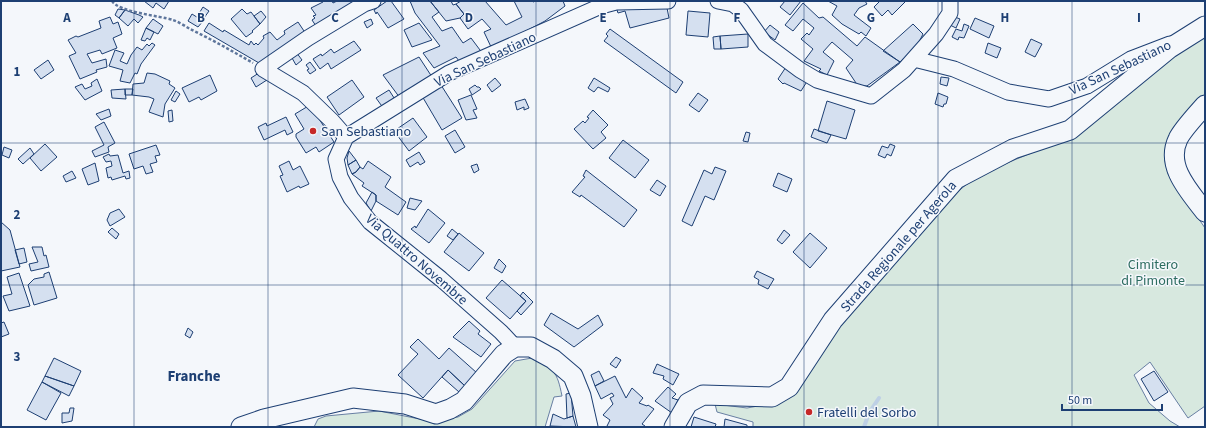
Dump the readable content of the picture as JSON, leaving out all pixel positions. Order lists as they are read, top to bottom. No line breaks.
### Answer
{"streets":{"main road":["Strada Regionale per Agerola"],"street":["Via San Sebastiano","Via Quattro Novembre"]},"crossings":[["Via San Sebastiano","Strada Regionale per Agerola"],["Via San Sebastiano","Via Quattro Novembre"]],"districts":["Franche"],"parks":["Cimitero di Pimonte"],"places":["San Sebastiano","Fratelli del Sorbo"],"scale_bar":"50 m","grid":{"columns":["A","B","C","D","E","F","G","H","I"],"rows":["1","2","3"]}}
